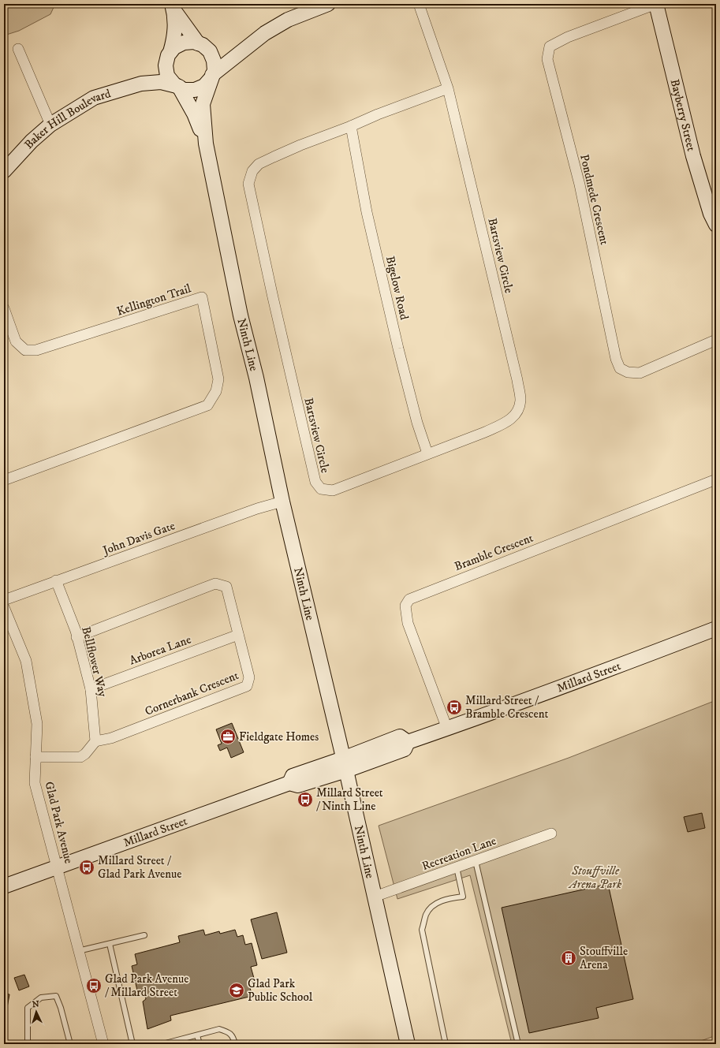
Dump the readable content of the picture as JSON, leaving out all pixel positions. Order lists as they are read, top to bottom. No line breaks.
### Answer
{"streets":{"street":["Bayberry Street","Baker Hill Boulevard","Pondmede Crescent","Bartsview Circle","Bigelow Road","Kellington Trail","Ninth Line","John Davis Gate","Bramble Crescent","Arborea Lane","Bellflower Way","Millard Street","Cornerbank Crescent","Glad Park Avenue","Recreation Lane"]},"crossings":[["Bayberry Street","Pondmede Crescent"],["Baker Hill Boulevard","Ninth Line"],["Bartsview Circle","Bigelow Road"],["Ninth Line","John Davis Gate"],["Ninth Line","Millard Street"],["Ninth Line","Recreation Lane"],["John Davis Gate","Bellflower Way"],["Bramble Crescent","Millard Street"],["Arborea Lane","Bellflower Way"],["Arborea Lane","Cornerbank Crescent"],["Bellflower Way","Cornerbank Crescent"],["Millard Street","Glad Park Avenue"]],"parks":["Stouffville Arena Park"],"places":{"bus stop":["Millard Street / Bramble Crescent","Millard Street / Ninth Line","Millard Street / Glad Park Avenue","Glad Park Avenue / Millard Street"],"office":["Fieldgate Homes"],"building":["Stouffville Arena"],"school or university":["Glad Park Public School"]},"north":"top"}
